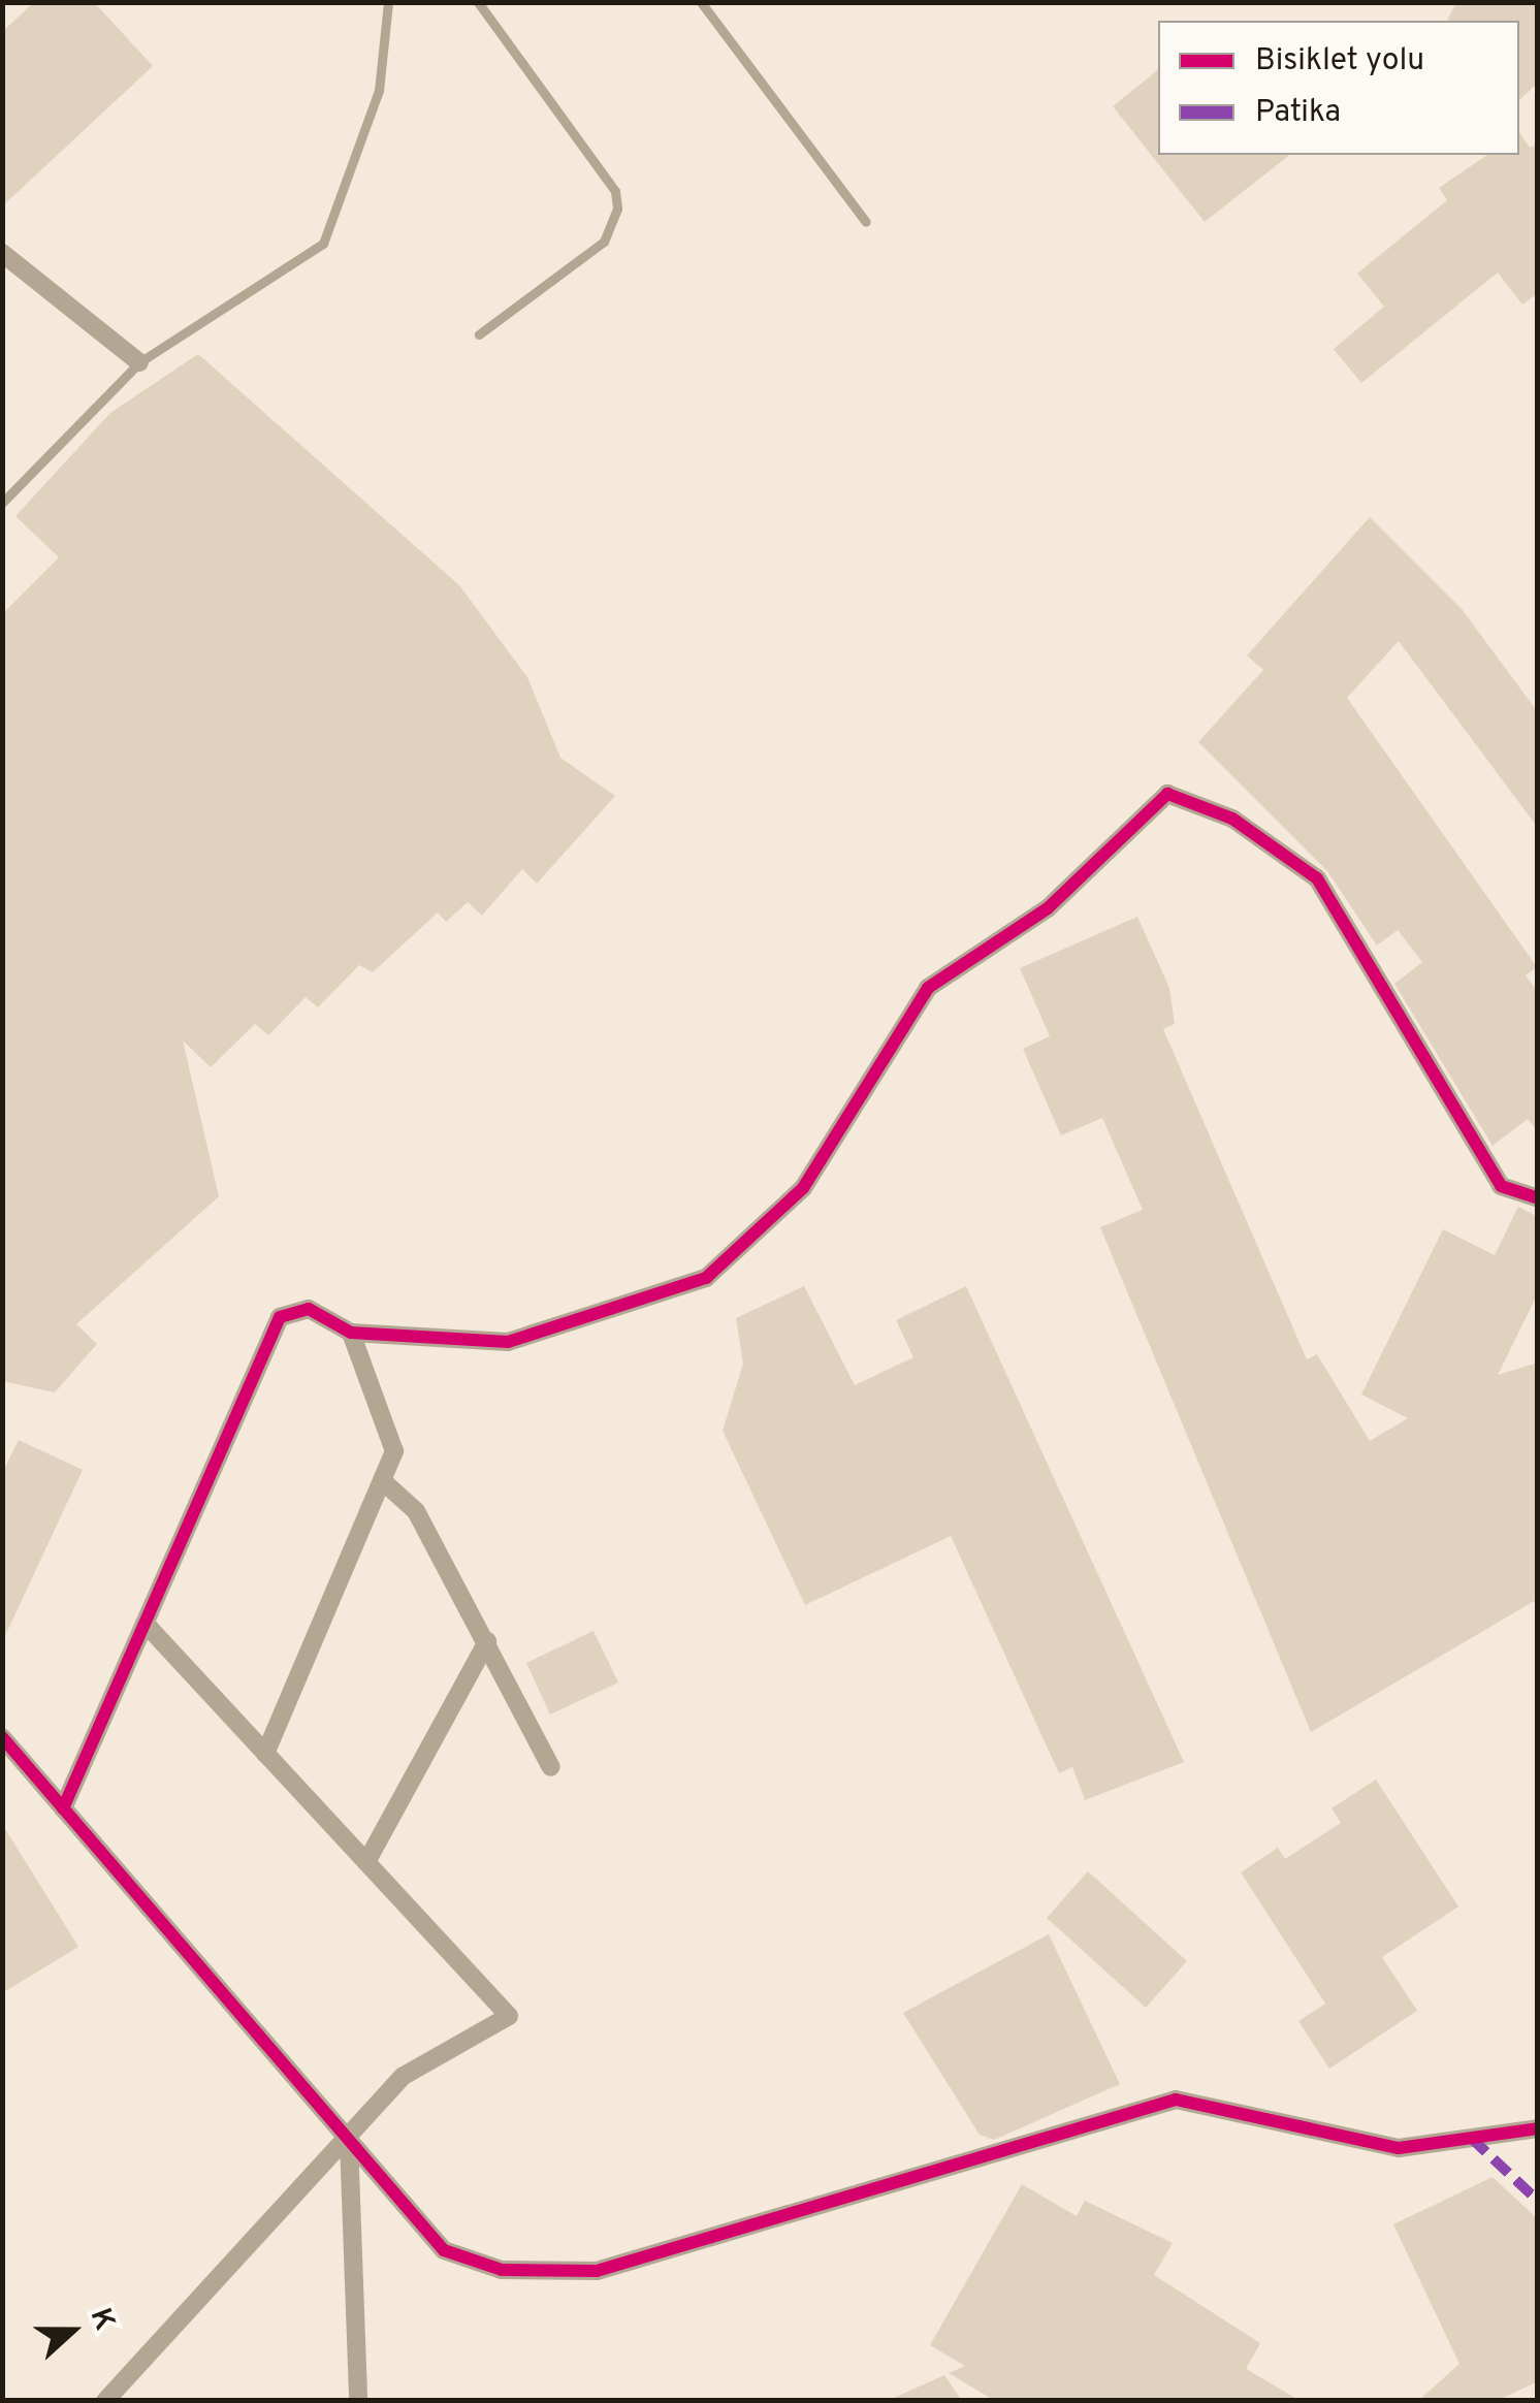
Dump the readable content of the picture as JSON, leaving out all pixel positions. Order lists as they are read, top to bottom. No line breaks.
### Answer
{"legend":["Bisiklet yolu","Patika"],"north":"right"}
